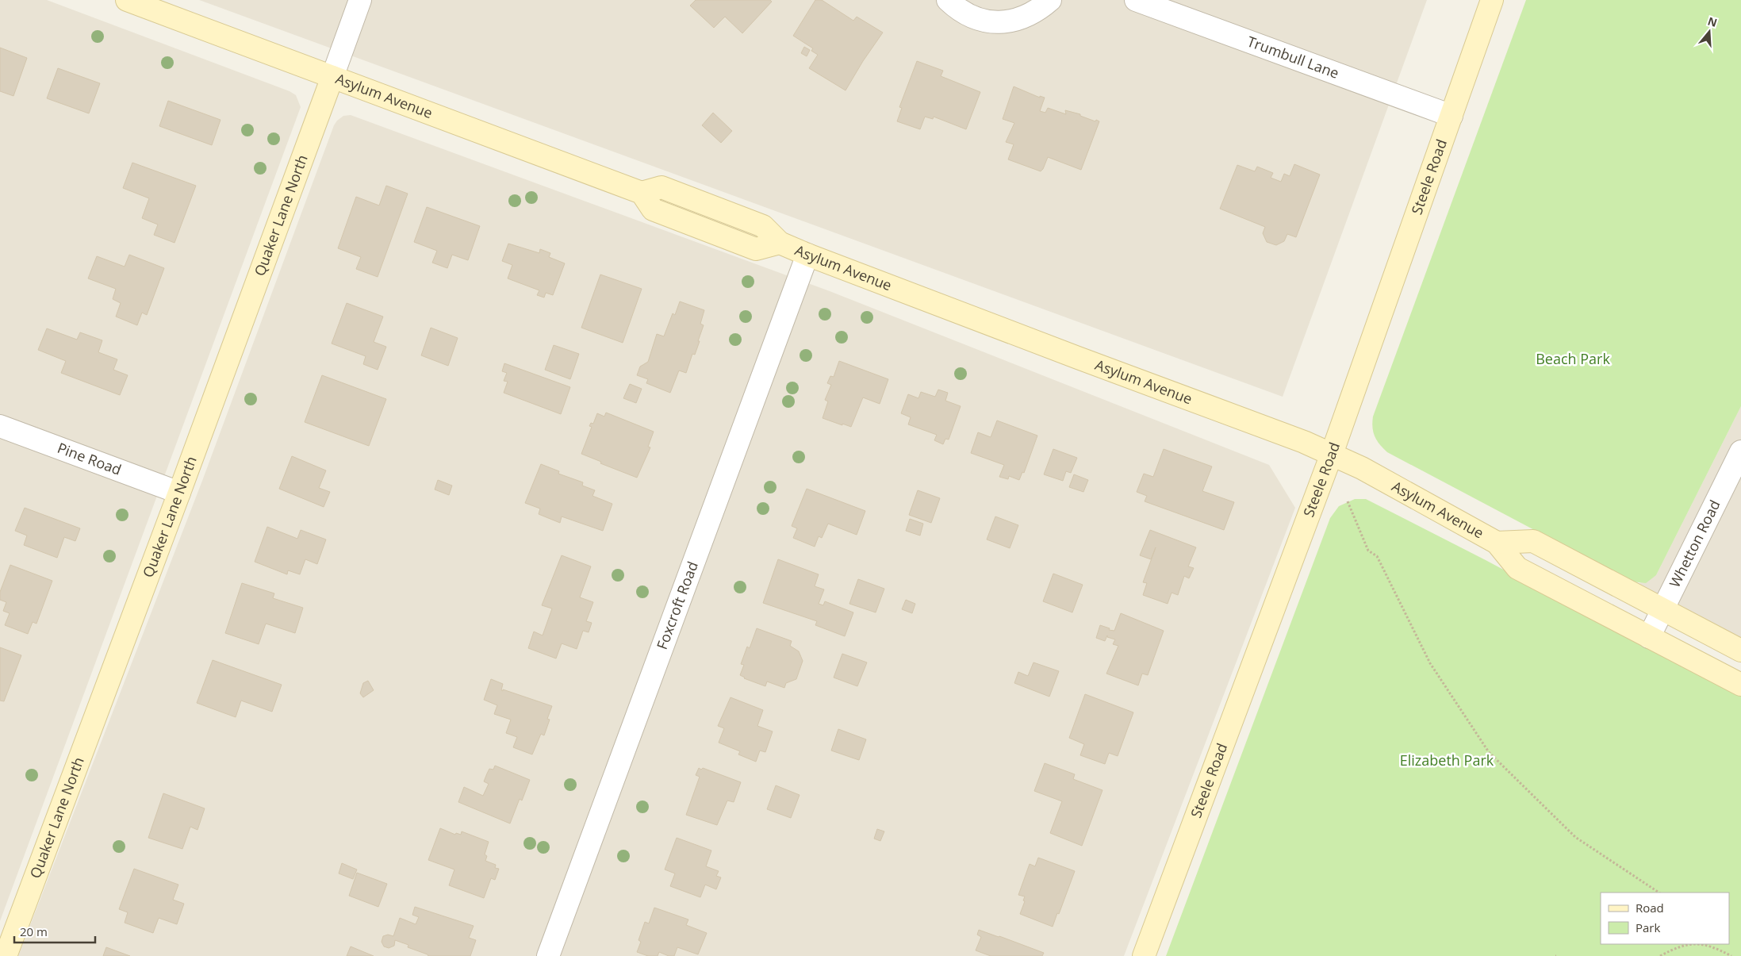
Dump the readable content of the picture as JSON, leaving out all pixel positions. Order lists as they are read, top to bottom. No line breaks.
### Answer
{"streets":{"main road":["Asylum Avenue","Steele Road","Quaker Lane North"],"street":["Trumbull Lane","Pine Road","Whetton Road","Foxcroft Road"]},"crossings":[["Trumbull Lane","Steele Road"],["Asylum Avenue","Steele Road"],["Asylum Avenue","Quaker Lane North"],["Asylum Avenue","Whetton Road"],["Asylum Avenue","Foxcroft Road"],["Quaker Lane North","Pine Road"]],"parks":["Beach Park","Elizabeth Park"],"legend":["Road","Park"],"scale_bar":"20 m","north":"top"}
